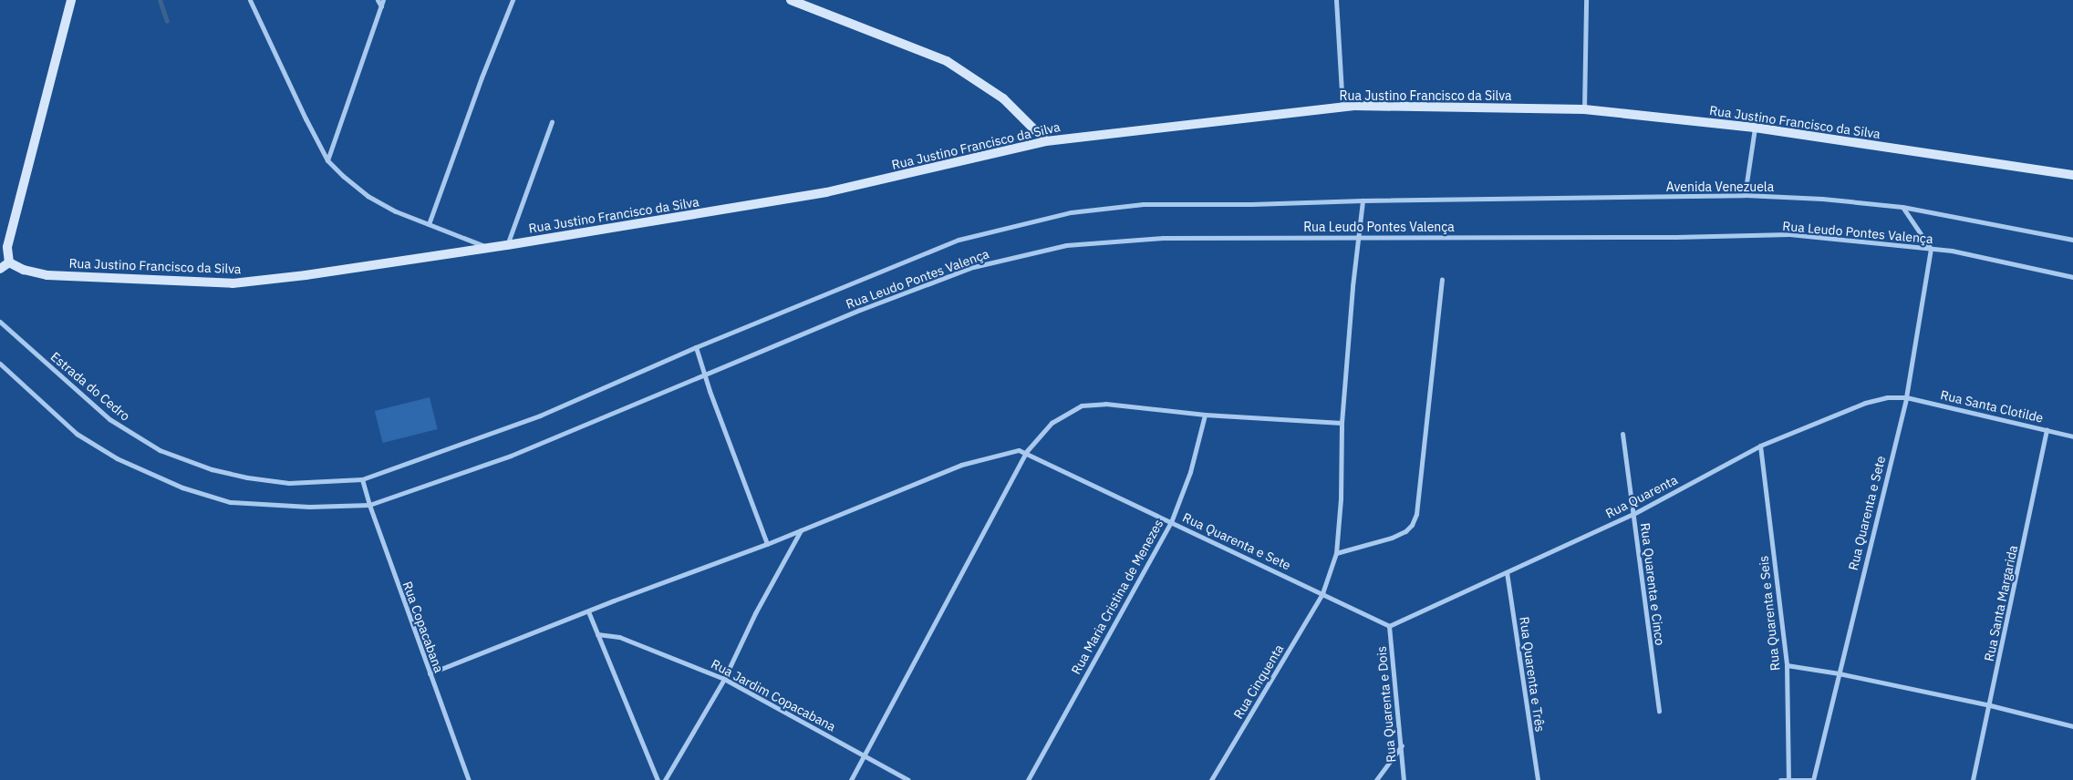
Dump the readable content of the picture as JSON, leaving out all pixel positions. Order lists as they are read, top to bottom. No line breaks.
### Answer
{"streets":{"main road":["Rua Justino Francisco da Silva"],"street":["Avenida Venezuela","Rua Leudo Pontes Valença","Estrada do Cedro","Rua Santa Clotilde","Rua Quarenta","Rua Quarenta e Sete","Rua Quarenta e Cinco","Rua Maria Cristina de Menezes","Rua Santa Margarida","Rua Quarenta e Seis","Rua Copacabana","Rua Quarenta e Três","Rua Cinquenta","Rua Jardim Copacabana","Rua Quarenta e Dois"]},"crossings":[["Avenida Venezuela","Rua Cinquenta"],["Rua Leudo Pontes Valença","Rua Quarenta e Sete"],["Rua Leudo Pontes Valença","Rua Copacabana"],["Rua Leudo Pontes Valença","Rua Cinquenta"],["Estrada do Cedro","Rua Copacabana"],["Rua Santa Clotilde","Rua Quarenta"],["Rua Santa Clotilde","Rua Quarenta e Sete"],["Rua Santa Clotilde","Rua Santa Margarida"],["Rua Quarenta","Rua Quarenta e Sete"],["Rua Quarenta","Rua Quarenta e Cinco"],["Rua Quarenta","Rua Quarenta e Seis"],["Rua Quarenta","Rua Quarenta e Três"],["Rua Quarenta","Rua Quarenta e Dois"],["Rua Quarenta e Sete","Rua Maria Cristina de Menezes"],["Rua Quarenta e Sete","Rua Cinquenta"],["Rua Quarenta e Sete","Rua Quarenta e Dois"]]}
